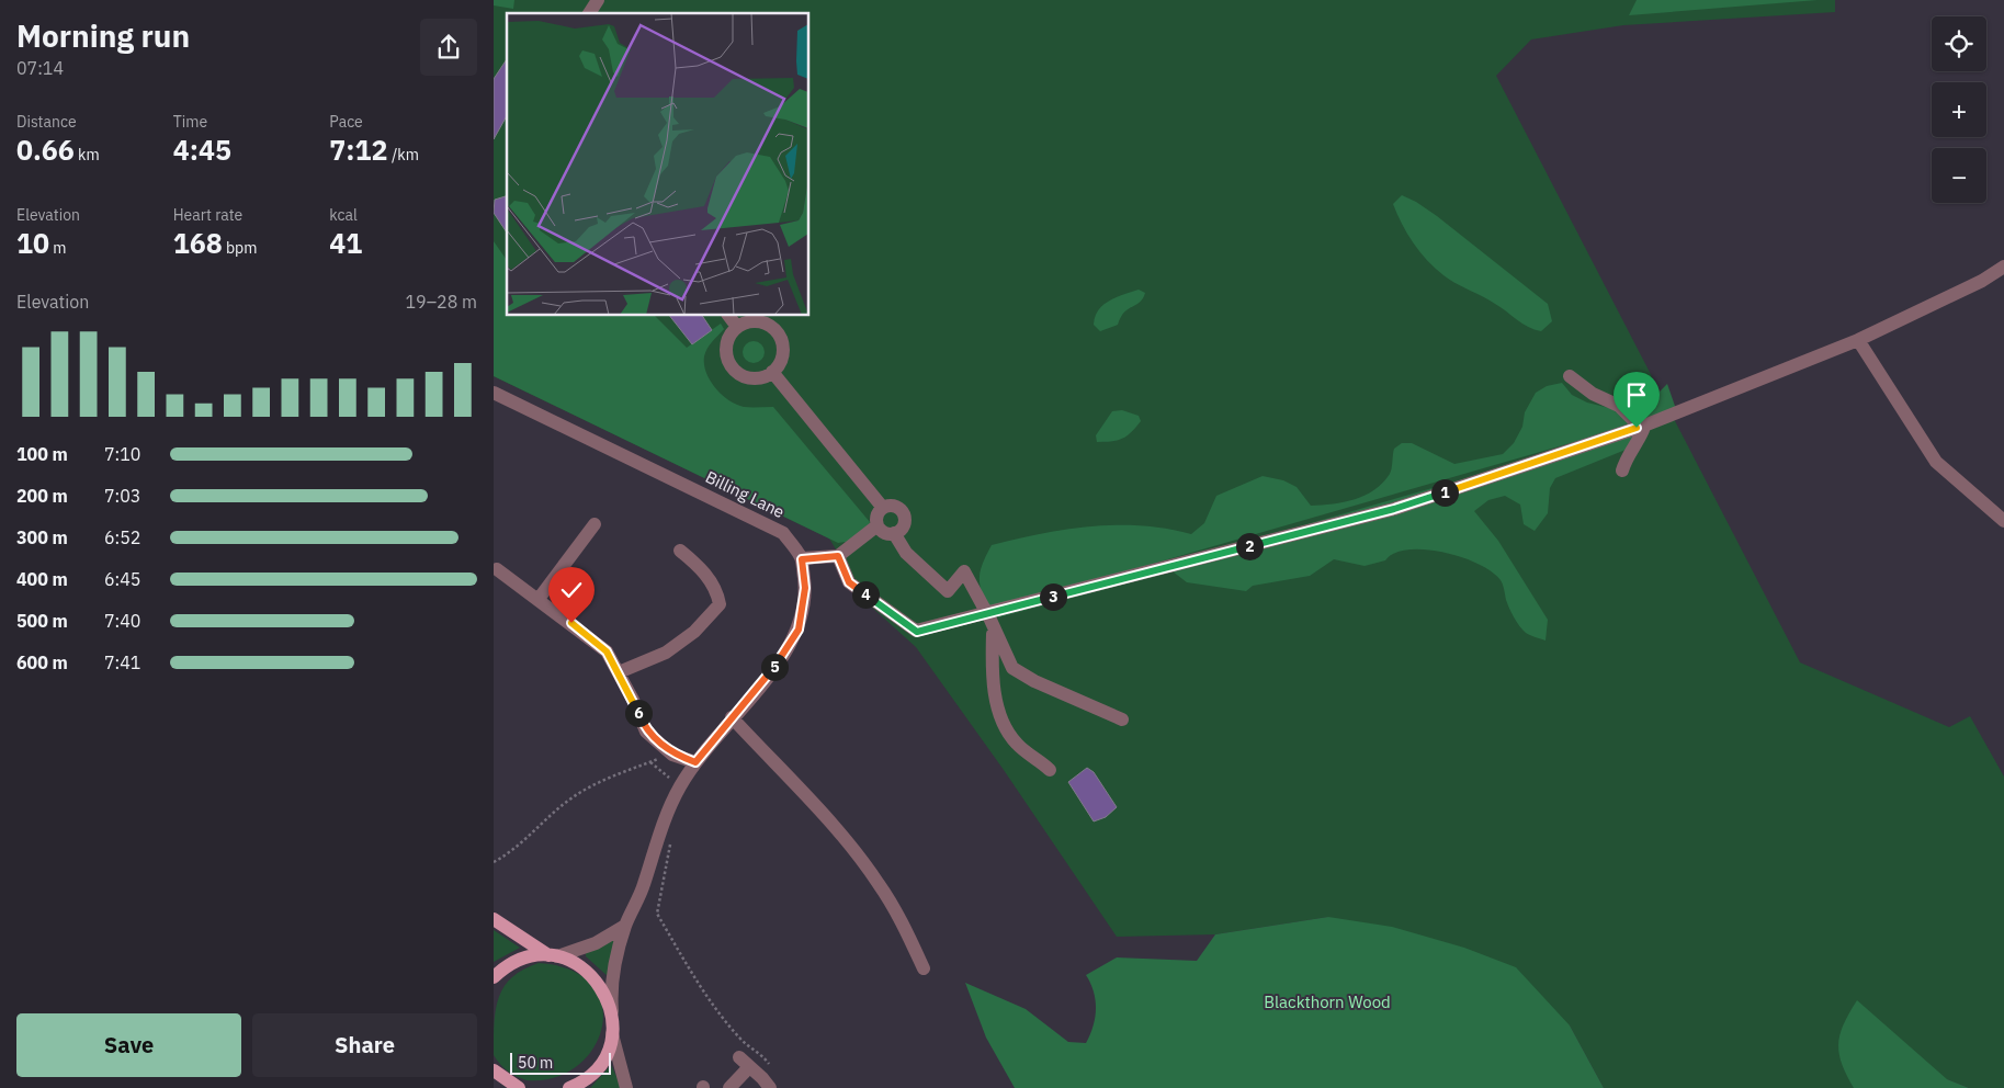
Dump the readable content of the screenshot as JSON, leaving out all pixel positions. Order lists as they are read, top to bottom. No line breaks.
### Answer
{"streets":{"street":["Billing Lane"]},"parks":["Blackthorn Wood"],"scale_bar":"50 m","page":{"heading":["Morning run","07:14"],"map_buttons":["+","−"],"stats":[["Distance","0.66 km"],["Time","4:45"],["Pace","7:12 /km"],["Elevation","10 m"],["Heart rate","168 bpm"],["kcal","41"]],"chart":["Elevation","19–28 m"],"list":[{"name":"100 m","note":"7:10"},{"name":"200 m","note":"7:03"},{"name":"300 m","note":"6:52"},{"name":"400 m","note":"6:45"},{"name":"500 m","note":"7:40"},{"name":"600 m","note":"7:41"}],"pins":["1","2","4","3","5","6"],"buttons":["Save","Share"],"scale":"50 m"}}
